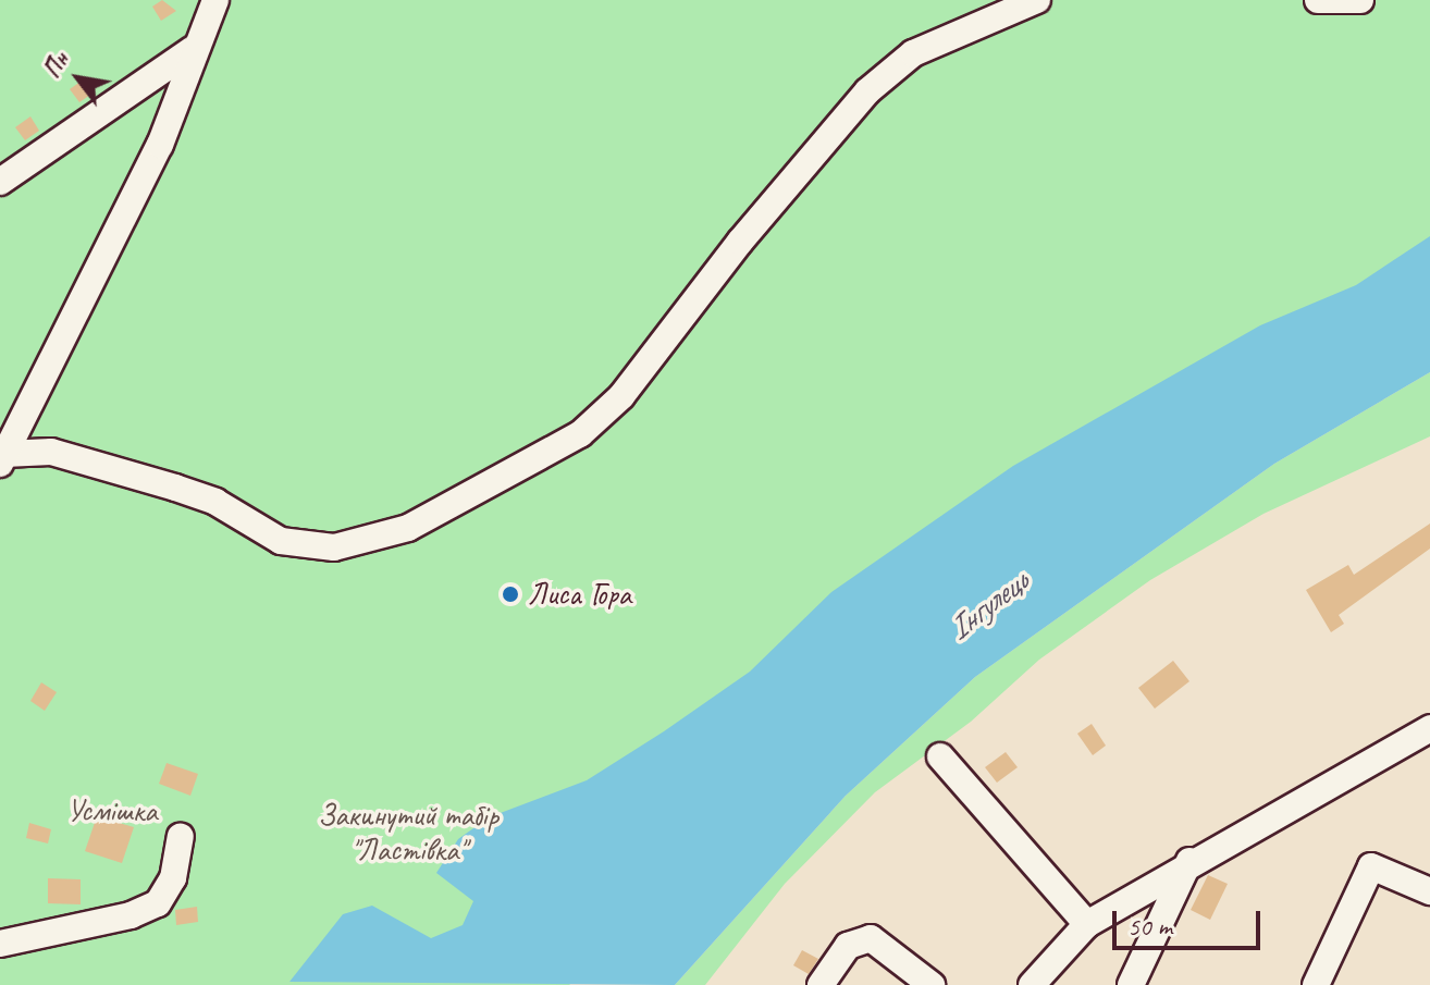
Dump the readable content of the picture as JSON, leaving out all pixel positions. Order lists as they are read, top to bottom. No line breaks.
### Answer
{"water":["Інгулець"],"parks":["Усмішка","Закинутий табір \"Ластівка\""],"places":["Лиса Гора"],"scale_bar":"50 m","north":"top left"}
